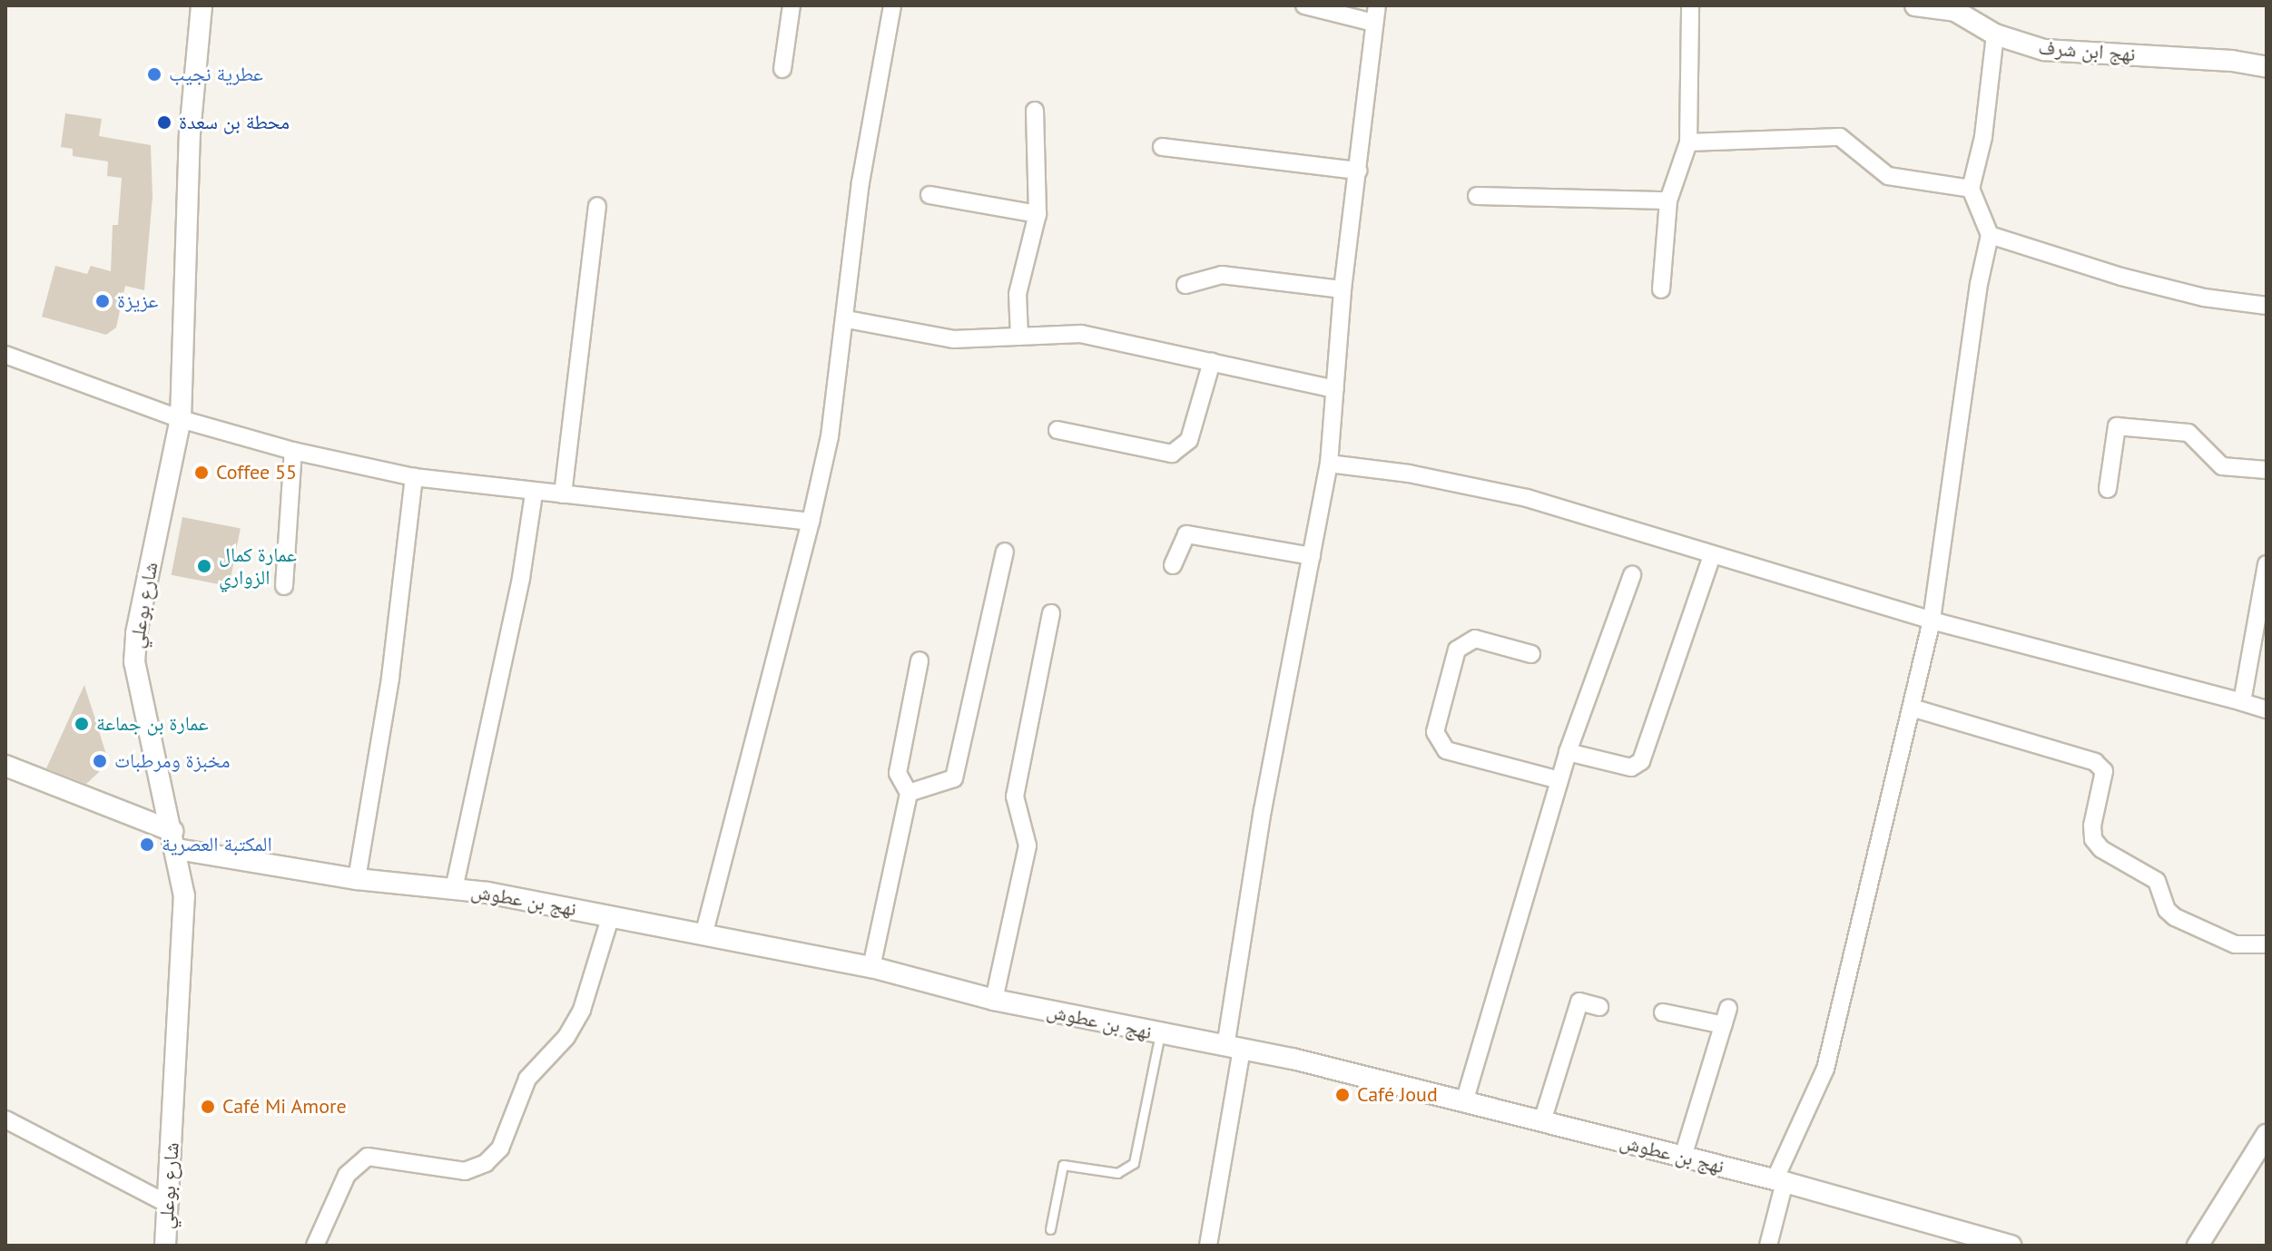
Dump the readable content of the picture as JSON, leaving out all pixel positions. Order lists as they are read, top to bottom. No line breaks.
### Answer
{"streets":{"street":["نهج ابن شرف","شارع بوعلي","نهج بن عطوش"]},"crossings":[["شارع بوعلي","نهج بن عطوش"]],"places":["عطرية نجيب","محطة بن سعدة","عزيزة","Coffee 55","عمارة كمال الزواري","عمارة بن جماعة","مخبزة ومرطبات","المكتبة العصرية","Café Joud","Café Mi Amore"]}
